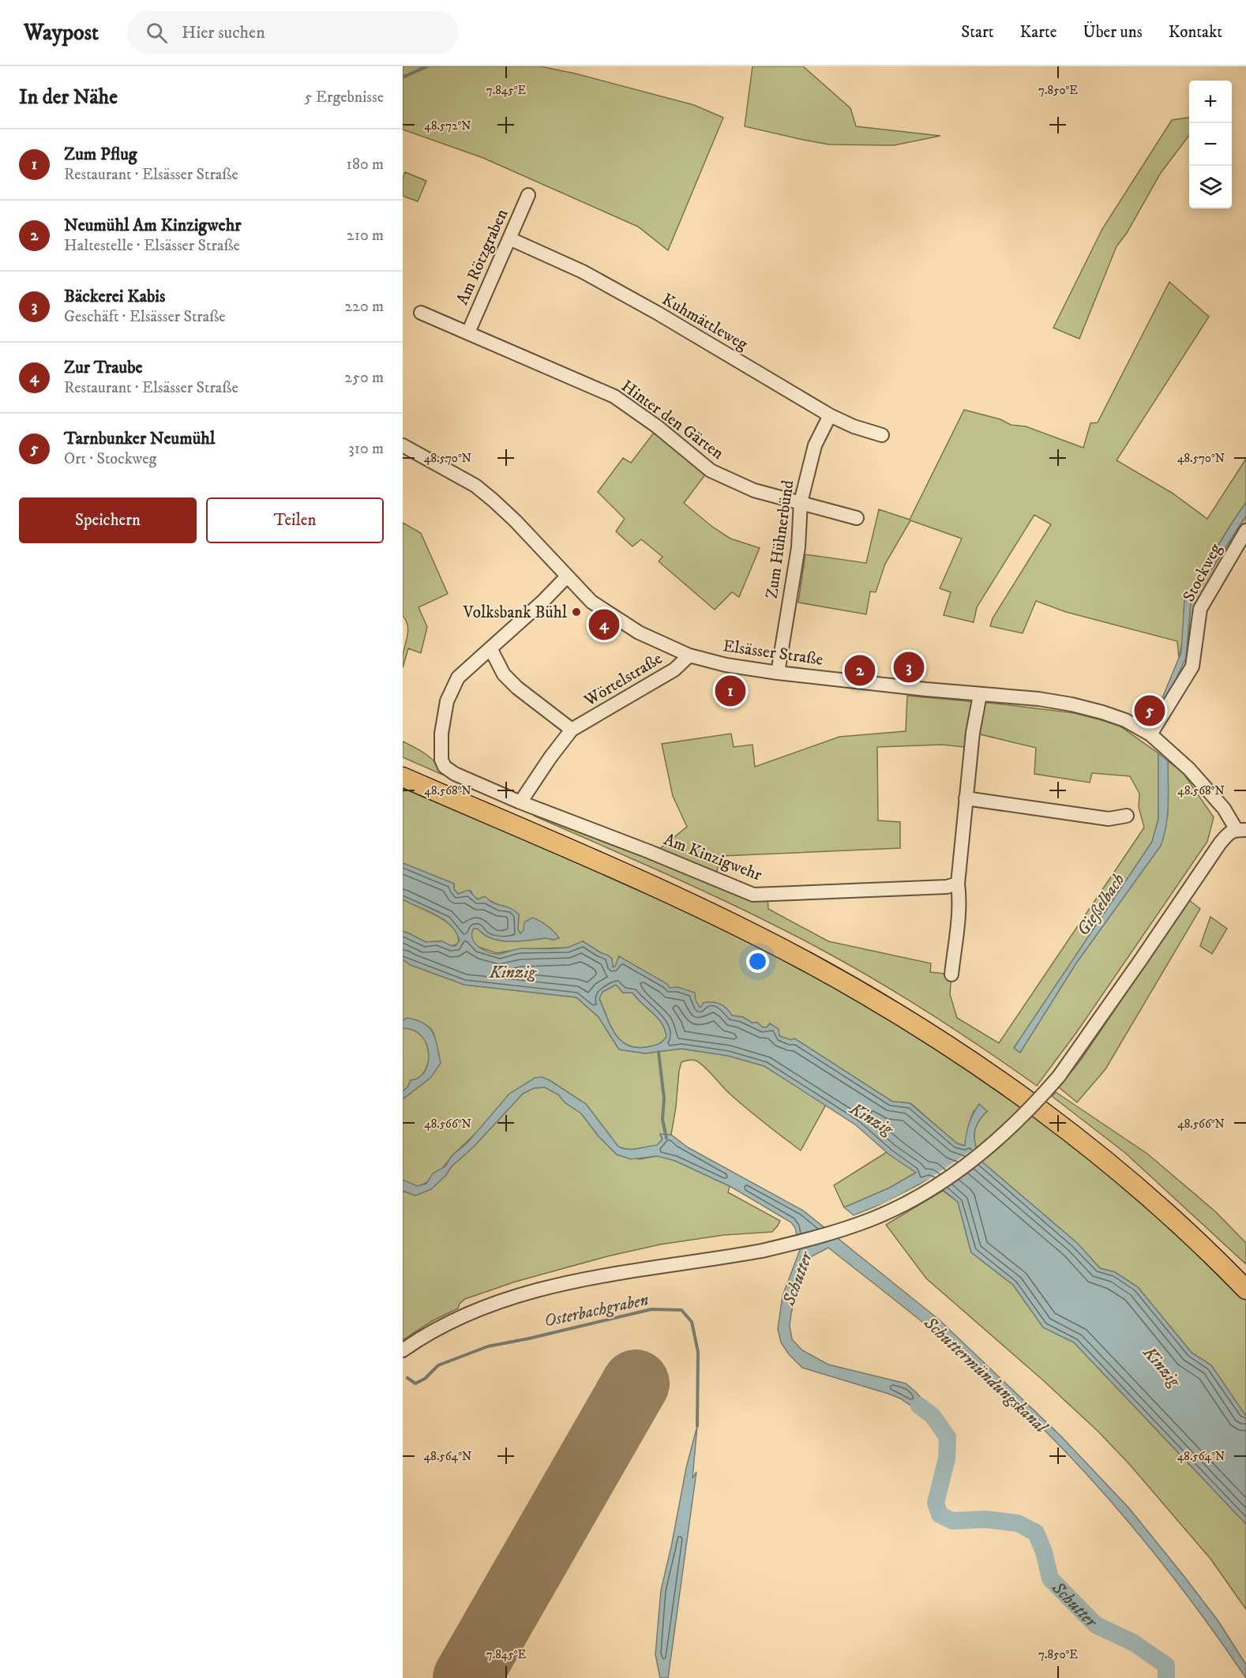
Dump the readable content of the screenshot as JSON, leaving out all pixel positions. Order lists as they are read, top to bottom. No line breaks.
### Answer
{"streets":{"street":["Am Rötzgraben","Kuhmättleweg","Hinter den Gärten","Zum Hühnerbünd","Stockweg","Elsässer Straße","Wörtelstraße","Am Kinzigwehr"]},"crossings":[["Am Rötzgraben","Kuhmättleweg"],["Am Rötzgraben","Hinter den Gärten"],["Kuhmättleweg","Zum Hühnerbünd"],["Hinter den Gärten","Zum Hühnerbünd"],["Zum Hühnerbünd","Elsässer Straße"],["Stockweg","Elsässer Straße"],["Elsässer Straße","Wörtelstraße"],["Wörtelstraße","Am Kinzigwehr"]],"water":["Gießelbach","Kinzig","Schutter","Osterbachgraben","Schuttermündungskanal"],"places":["Volksbank Bühl"],"page":{"header":"Waypost","search":"Hier suchen","nav":["Start","Karte","Über uns","Kontakt"],"heading":["In der Nähe","5 Ergebnisse"],"map_buttons":["+","−"],"list":[{"mark":"1","name":"Zum Pflug","note":"Restaurant · Elsässer Straße","value":"180 m"},{"mark":"2","name":"Neumühl Am Kinzigwehr","note":"Haltestelle · Elsässer Straße","value":"210 m"},{"mark":"3","name":"Bäckerei Kabis","note":"Geschäft · Elsässer Straße","value":"220 m"},{"mark":"4","name":"Zur Traube","note":"Restaurant · Elsässer Straße","value":"250 m"},{"mark":"5","name":"Tarnbunker Neumühl","note":"Ort · Stockweg","value":"310 m"}],"buttons":["Speichern","Teilen"],"pins":["4","3","2","1","5"]},"coordinates":["7.845°E","7.850°E","48.572°N","48.570°N","48.568°N","48.566°N","48.564°N"]}
